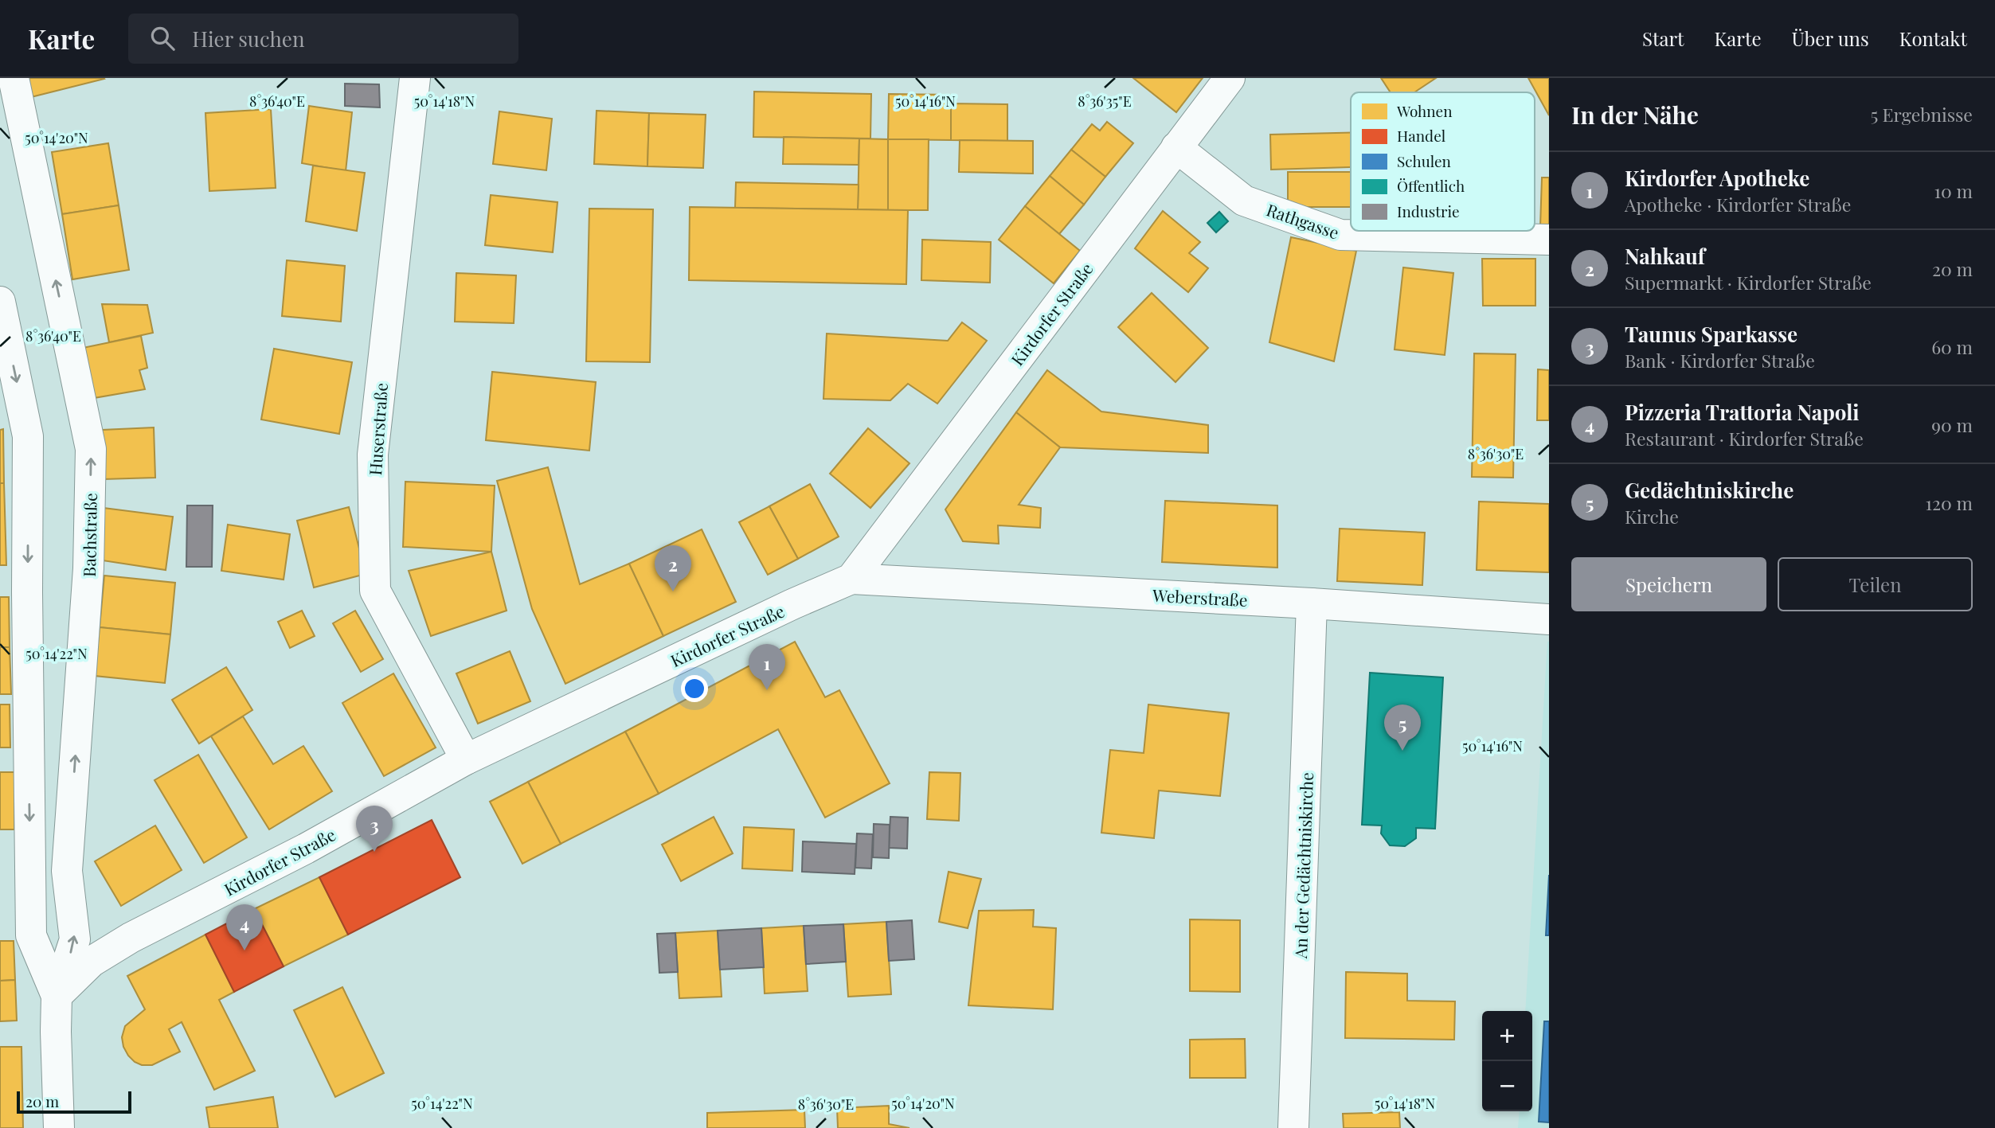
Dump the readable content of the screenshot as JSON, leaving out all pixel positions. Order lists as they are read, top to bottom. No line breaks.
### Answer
{"streets":{"street":["Rathgasse","Kirdorfer Straße","Huserstraße","Bachstraße","Weberstraße","An der Gedächtniskirche"]},"crossings":[["Rathgasse","Kirdorfer Straße"],["Kirdorfer Straße","Huserstraße"],["Kirdorfer Straße","Bachstraße"],["Kirdorfer Straße","Weberstraße"],["Weberstraße","An der Gedächtniskirche"]],"legend":["Wohnen","Handel","Schulen","Öffentlich","Industrie"],"scale_bar":"20 m","page":{"header":"Karte","search":"Hier suchen","nav":["Start","Karte","Über uns","Kontakt"],"heading":["In der Nähe","5 Ergebnisse"],"list":[{"mark":"1","name":"Kirdorfer Apotheke","note":"Apotheke · Kirdorfer Straße","value":"10 m"},{"mark":"2","name":"Nahkauf","note":"Supermarkt · Kirdorfer Straße","value":"20 m"},{"mark":"3","name":"Taunus Sparkasse","note":"Bank · Kirdorfer Straße","value":"60 m"},{"mark":"4","name":"Pizzeria Trattoria Napoli","note":"Restaurant · Kirdorfer Straße","value":"90 m"},{"mark":"5","name":"Gedächtniskirche","note":"Kirche","value":"120 m"}],"buttons":["Speichern","Teilen"],"pins":["2","1","5","3","4"],"map_buttons":["+","−"],"scale":"20 m"},"coordinates":["8°36'40\"E","8°36'35\"E","50°14'18\"N","50°14'16\"N","50°14'20\"N","8°36'30\"E","50°14'22\"N"]}
